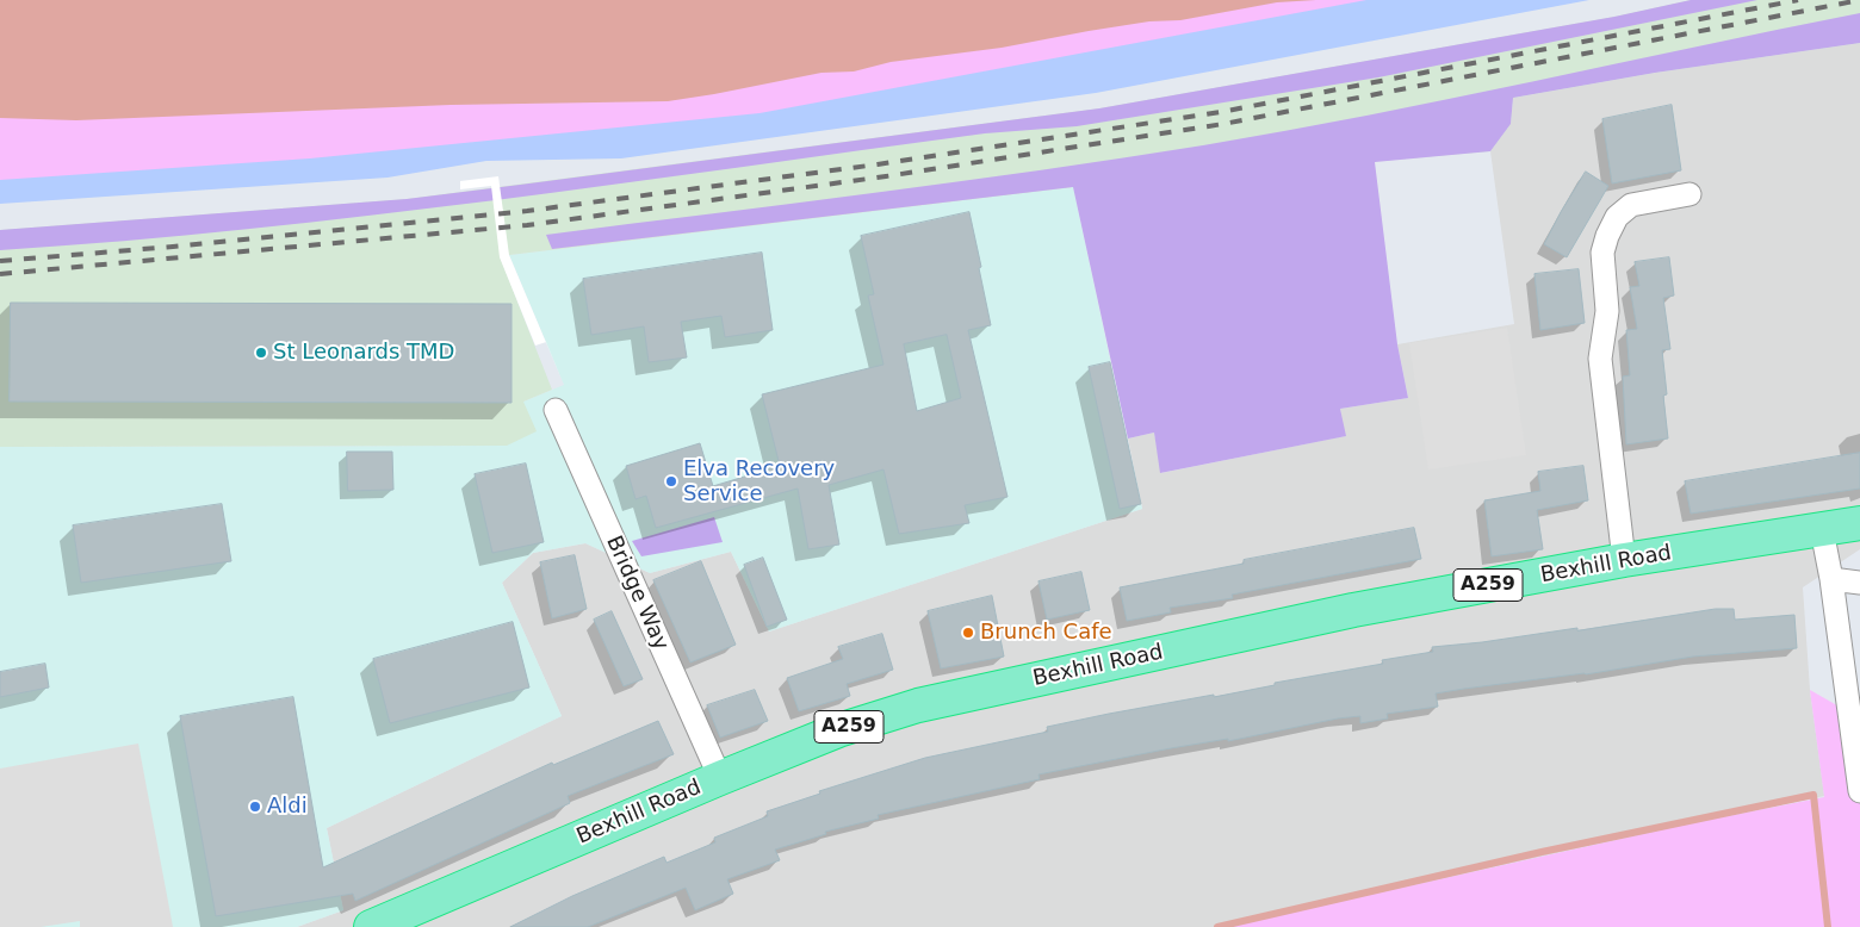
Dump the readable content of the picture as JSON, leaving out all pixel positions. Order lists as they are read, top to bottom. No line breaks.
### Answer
{"streets":{"highway":["Bexhill Road","A259"],"street":["Bridge Way"]},"crossings":[["Bexhill Road","Bridge Way"]],"places":["St Leonards TMD","Elva Recovery Service","Brunch Cafe","Aldi"]}
